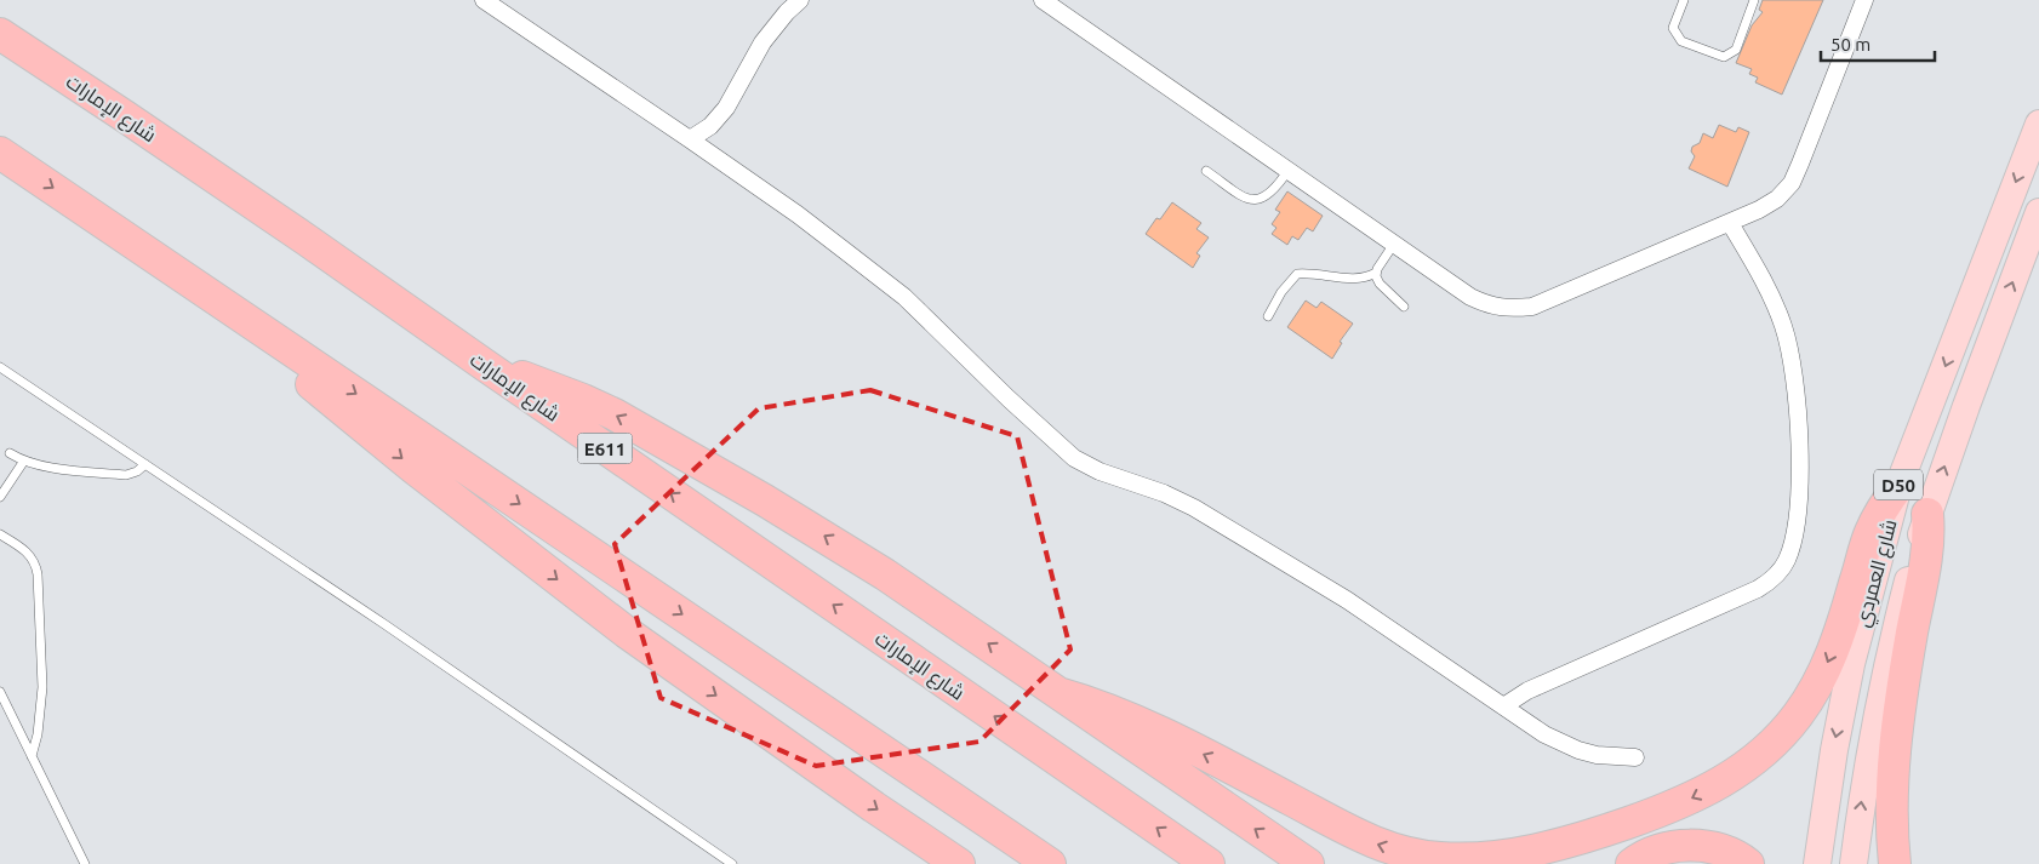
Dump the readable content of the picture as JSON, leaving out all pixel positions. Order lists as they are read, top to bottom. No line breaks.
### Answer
{"streets":{"highway":["شارع الإمارات","E611"],"main road":["D50","شارع العمردي"]},"scale_bar":"50 m"}
